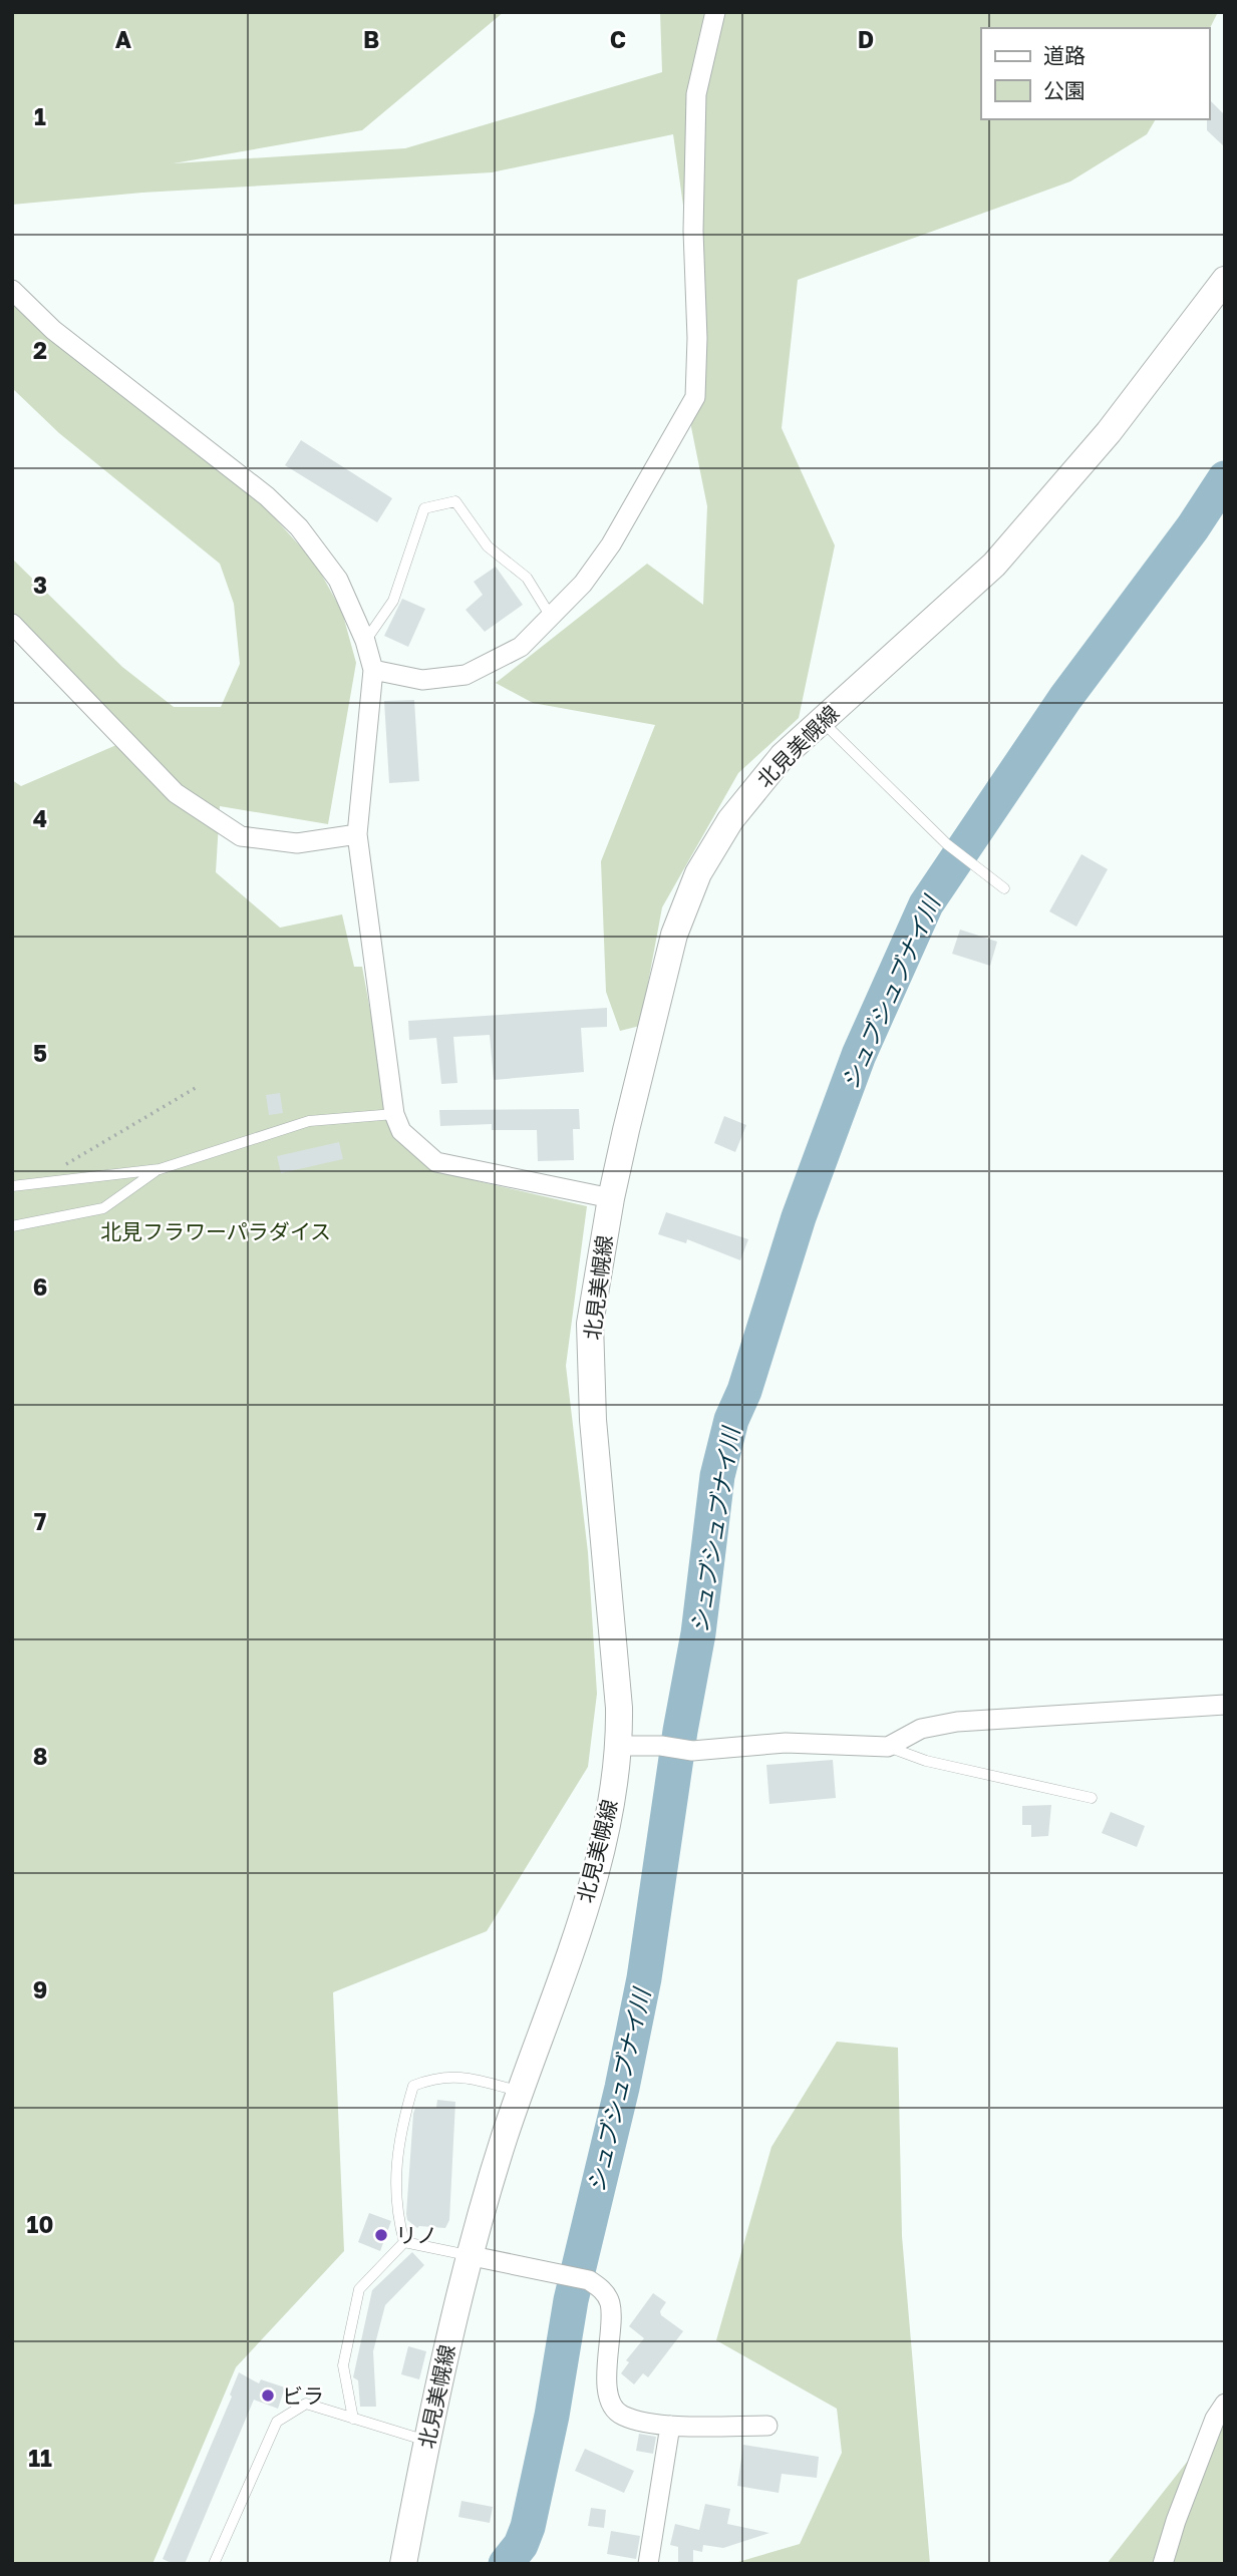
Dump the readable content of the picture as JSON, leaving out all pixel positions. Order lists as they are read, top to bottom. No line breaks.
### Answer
{"streets":{"main road":["北見美幌線"]},"water":["シュブシュブナイ川"],"parks":["北見フラワーパラダイス"],"places":["リノ","ビラ"],"legend":["道路","公園"],"grid":{"columns":["A","B","C","D"],"rows":["1","2","3","4","5","6","7","8","9","10","11"]}}
